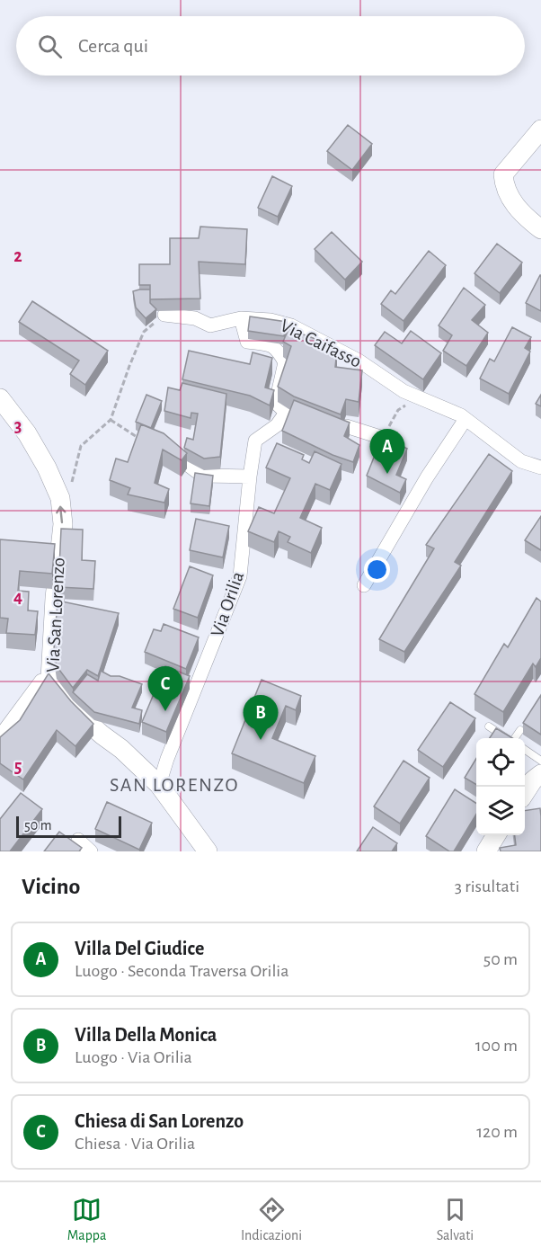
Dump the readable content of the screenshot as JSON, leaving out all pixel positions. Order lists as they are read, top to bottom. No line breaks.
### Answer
{"streets":{"street":["Via Caifasso","Via Orilia","Via San Lorenzo"]},"crossings":[["Via Caifasso","Via Orilia"],["Via Orilia","Via San Lorenzo"]],"districts":["SAN LORENZO"],"scale_bar":"50 m","page":{"search":"Cerca qui","pins":["A","C","B"],"scale":"50 m","heading":["Vicino","3 risultati"],"list":[{"mark":"A","name":"Villa Del Giudice","note":"Luogo · Seconda Traversa Orilia","value":"50 m"},{"mark":"B","name":"Villa Della Monica","note":"Luogo · Via Orilia","value":"100 m"},{"mark":"C","name":"Chiesa di San Lorenzo","note":"Chiesa · Via Orilia","value":"120 m"}],"nav":["Mappa","Indicazioni","Salvati"]},"grid":{"rows":["2","3","4","5"]}}
